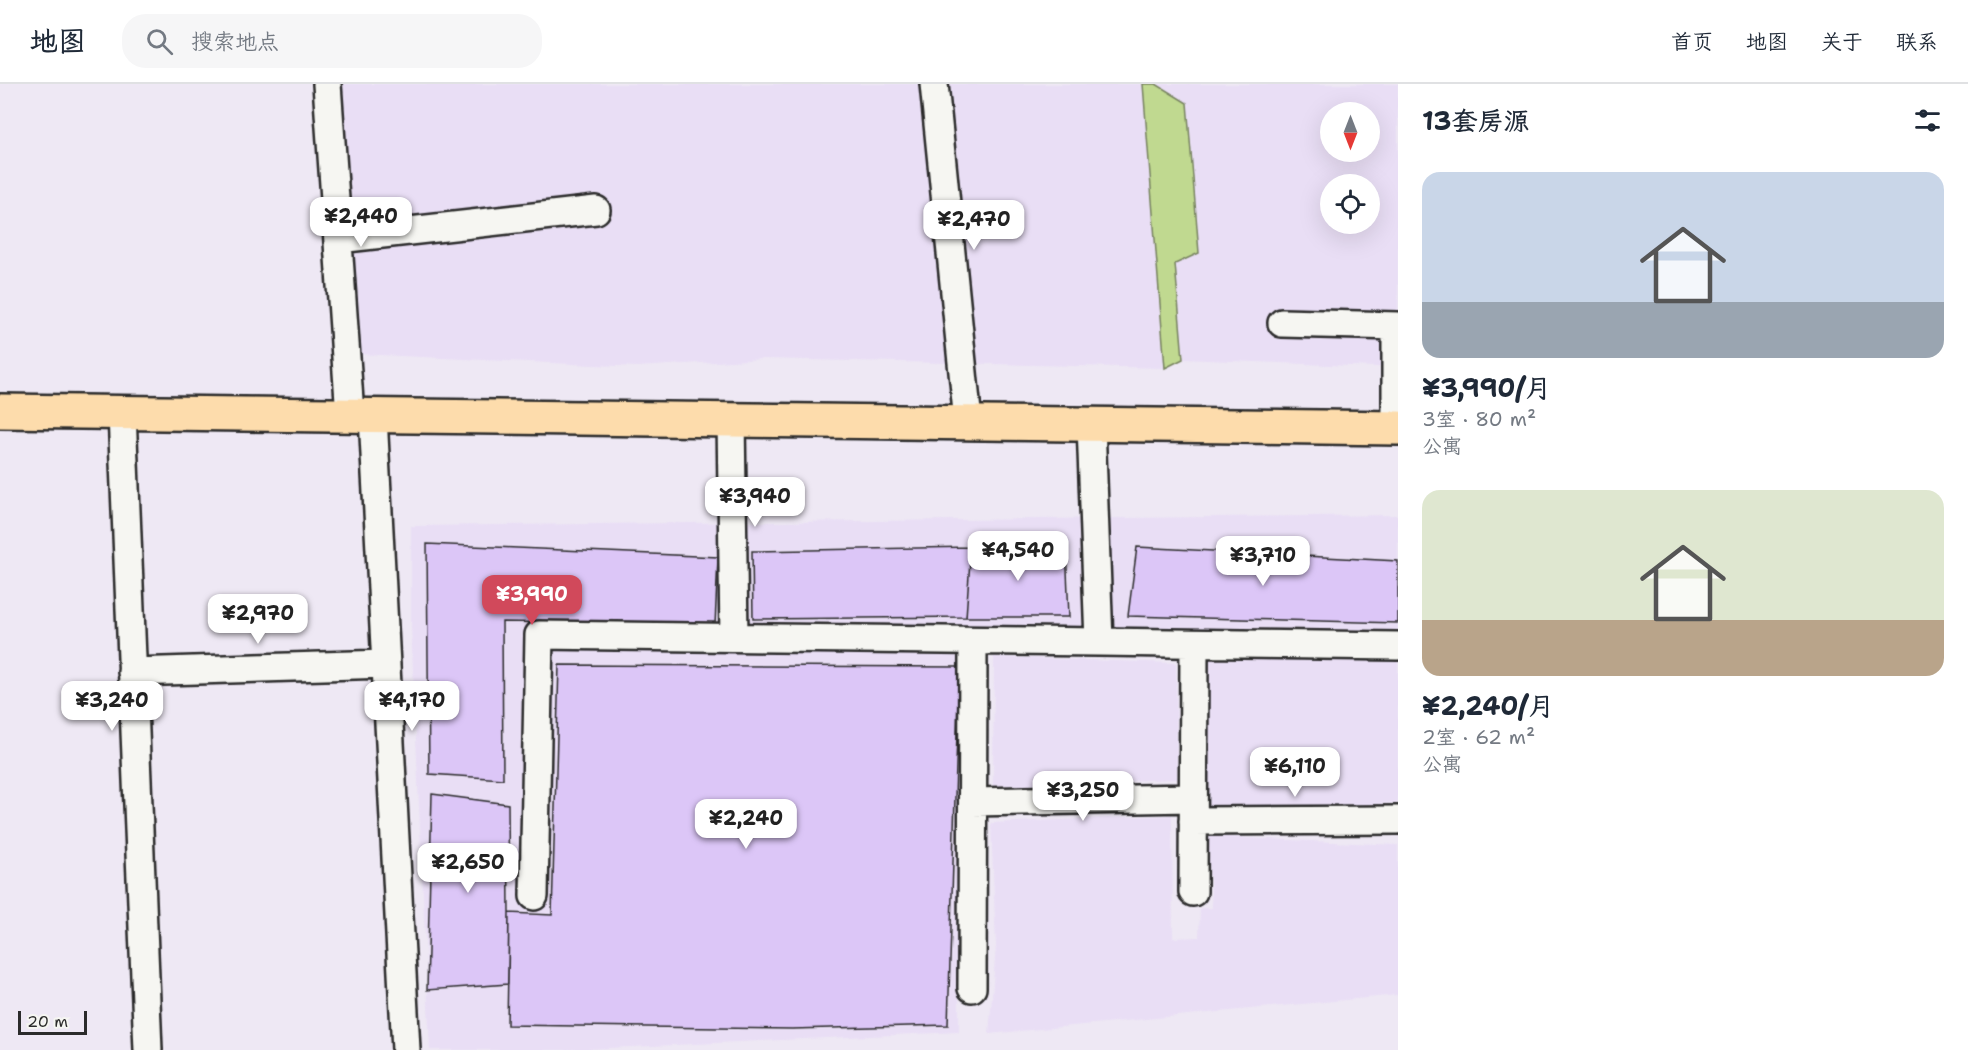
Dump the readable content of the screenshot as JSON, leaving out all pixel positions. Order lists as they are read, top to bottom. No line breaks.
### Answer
{"scale_bar":"20 m","north":"bottom","page":{"header":"地图","search":"搜索地点","nav":["首页","地图","关于","联系"],"heading":"13套房源","list":[{"name":"¥3,990/月","note":"3室 · 80 m² · 公寓"},{"name":"¥2,240/月","note":"2室 · 62 m² · 公寓"}],"price":["¥2,440","¥2,470","¥3,940","¥4,540","¥3,710","¥3,990","¥2,970","¥3,240","¥4,170","¥6,110","¥3,250","¥2,240","¥2,650"],"scale":"20 m"}}
